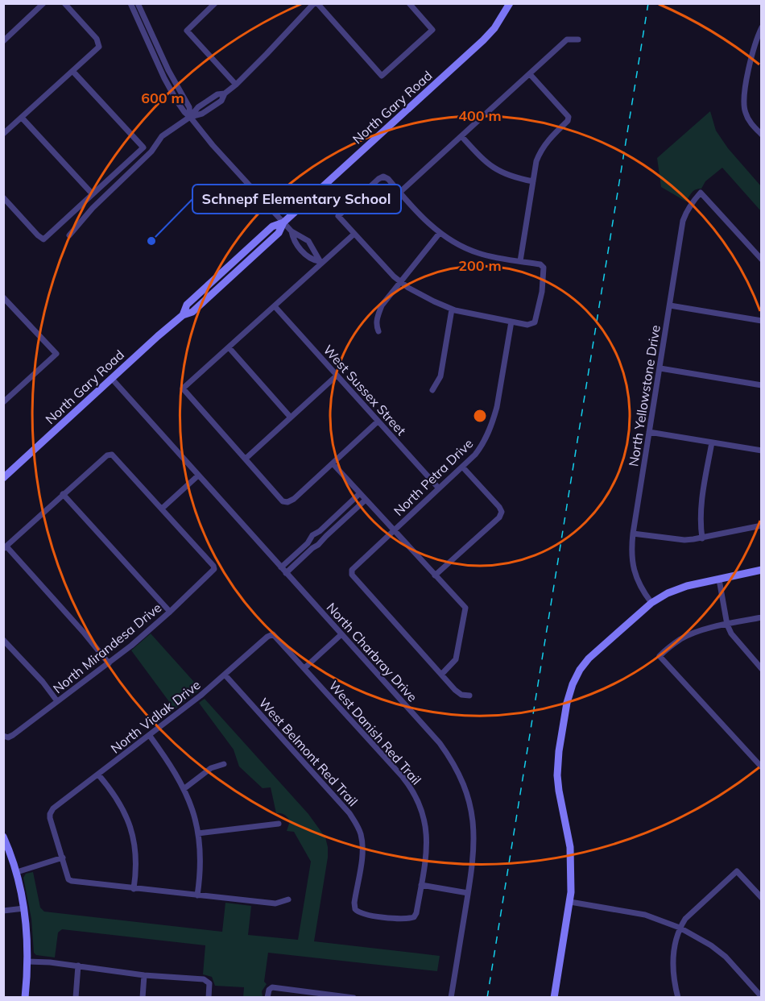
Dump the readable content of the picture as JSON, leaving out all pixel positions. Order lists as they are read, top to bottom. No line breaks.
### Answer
{"streets":{"street":["North Gary Road","West Sussex Street","North Yellowstone Drive","North Petra Drive","North Mirandesa Drive","North Charbray Drive","North Vidlak Drive","West Danish Red Trail","West Belmont Red Trail"]},"crossings":[["North Gary Road","North Charbray Drive"],["West Sussex Street","North Petra Drive"],["North Vidlak Drive","West Danish Red Trail"],["North Vidlak Drive","West Belmont Red Trail"],["West Danish Red Trail","West Belmont Red Trail"]],"places":["Schnepf Elementary School"],"rings":["600 m","400 m","200 m"]}
